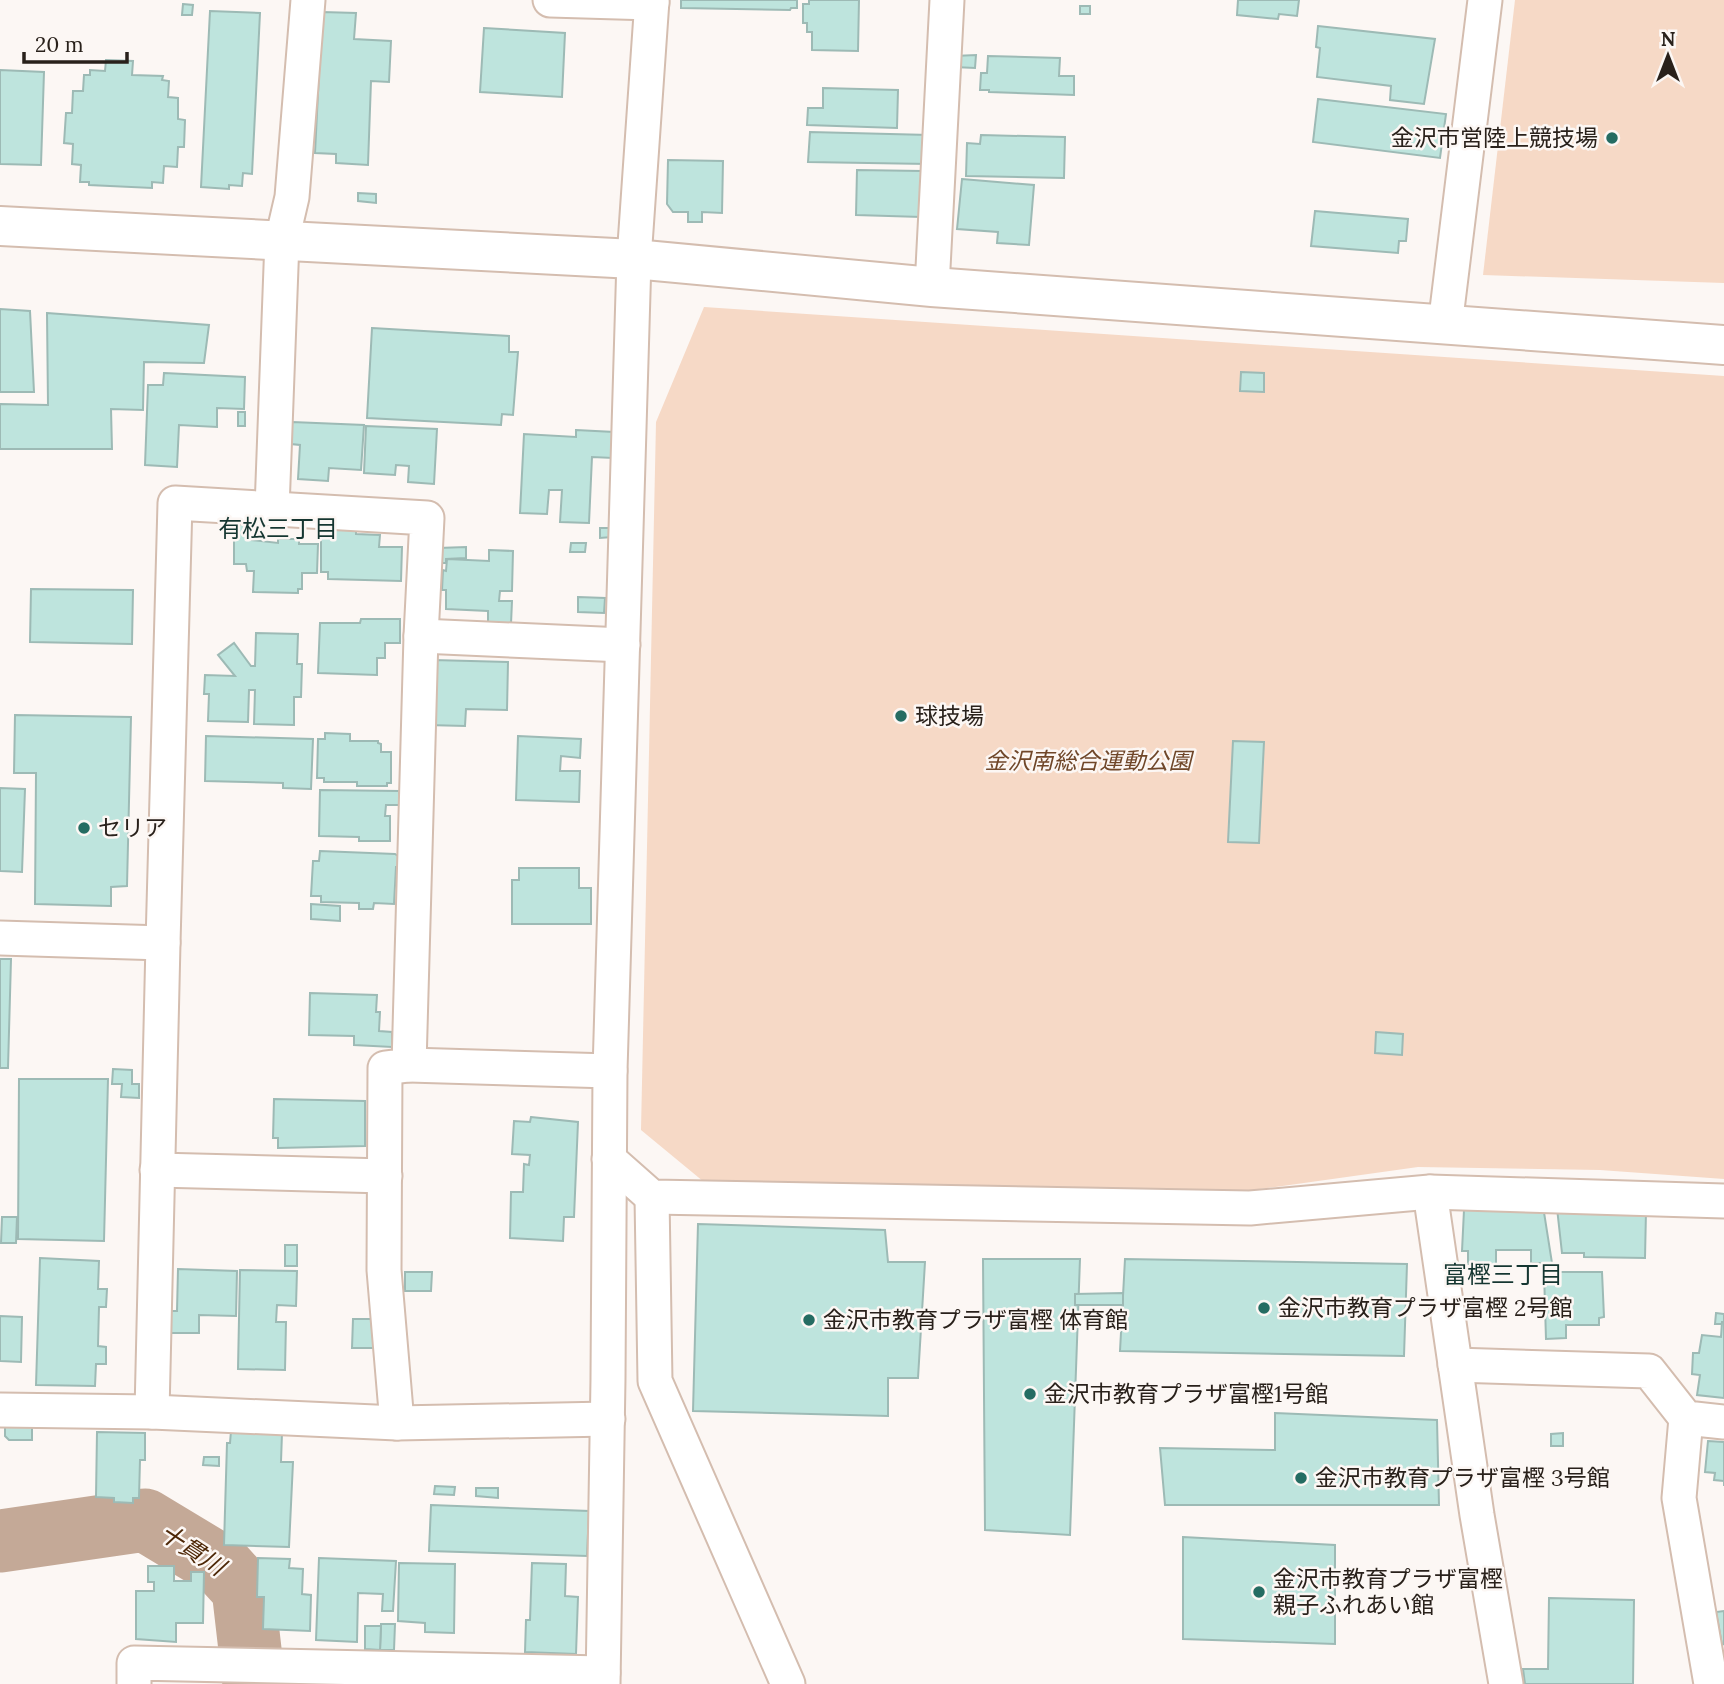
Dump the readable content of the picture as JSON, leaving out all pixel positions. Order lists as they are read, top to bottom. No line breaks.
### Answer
{"districts":["有松三丁目","富樫三丁目"],"water":["十貫川"],"parks":["金沢南総合運動公園"],"places":["金沢市営陸上競技場","球技場","セリア","金沢市教育プラザ富樫 2号館","金沢市教育プラザ富樫 体育館","金沢市教育プラザ富樫1号館","金沢市教育プラザ富樫 3号館","金沢市教育プラザ富樫 親子ふれあい館"],"scale_bar":"20 m","north":"top"}
